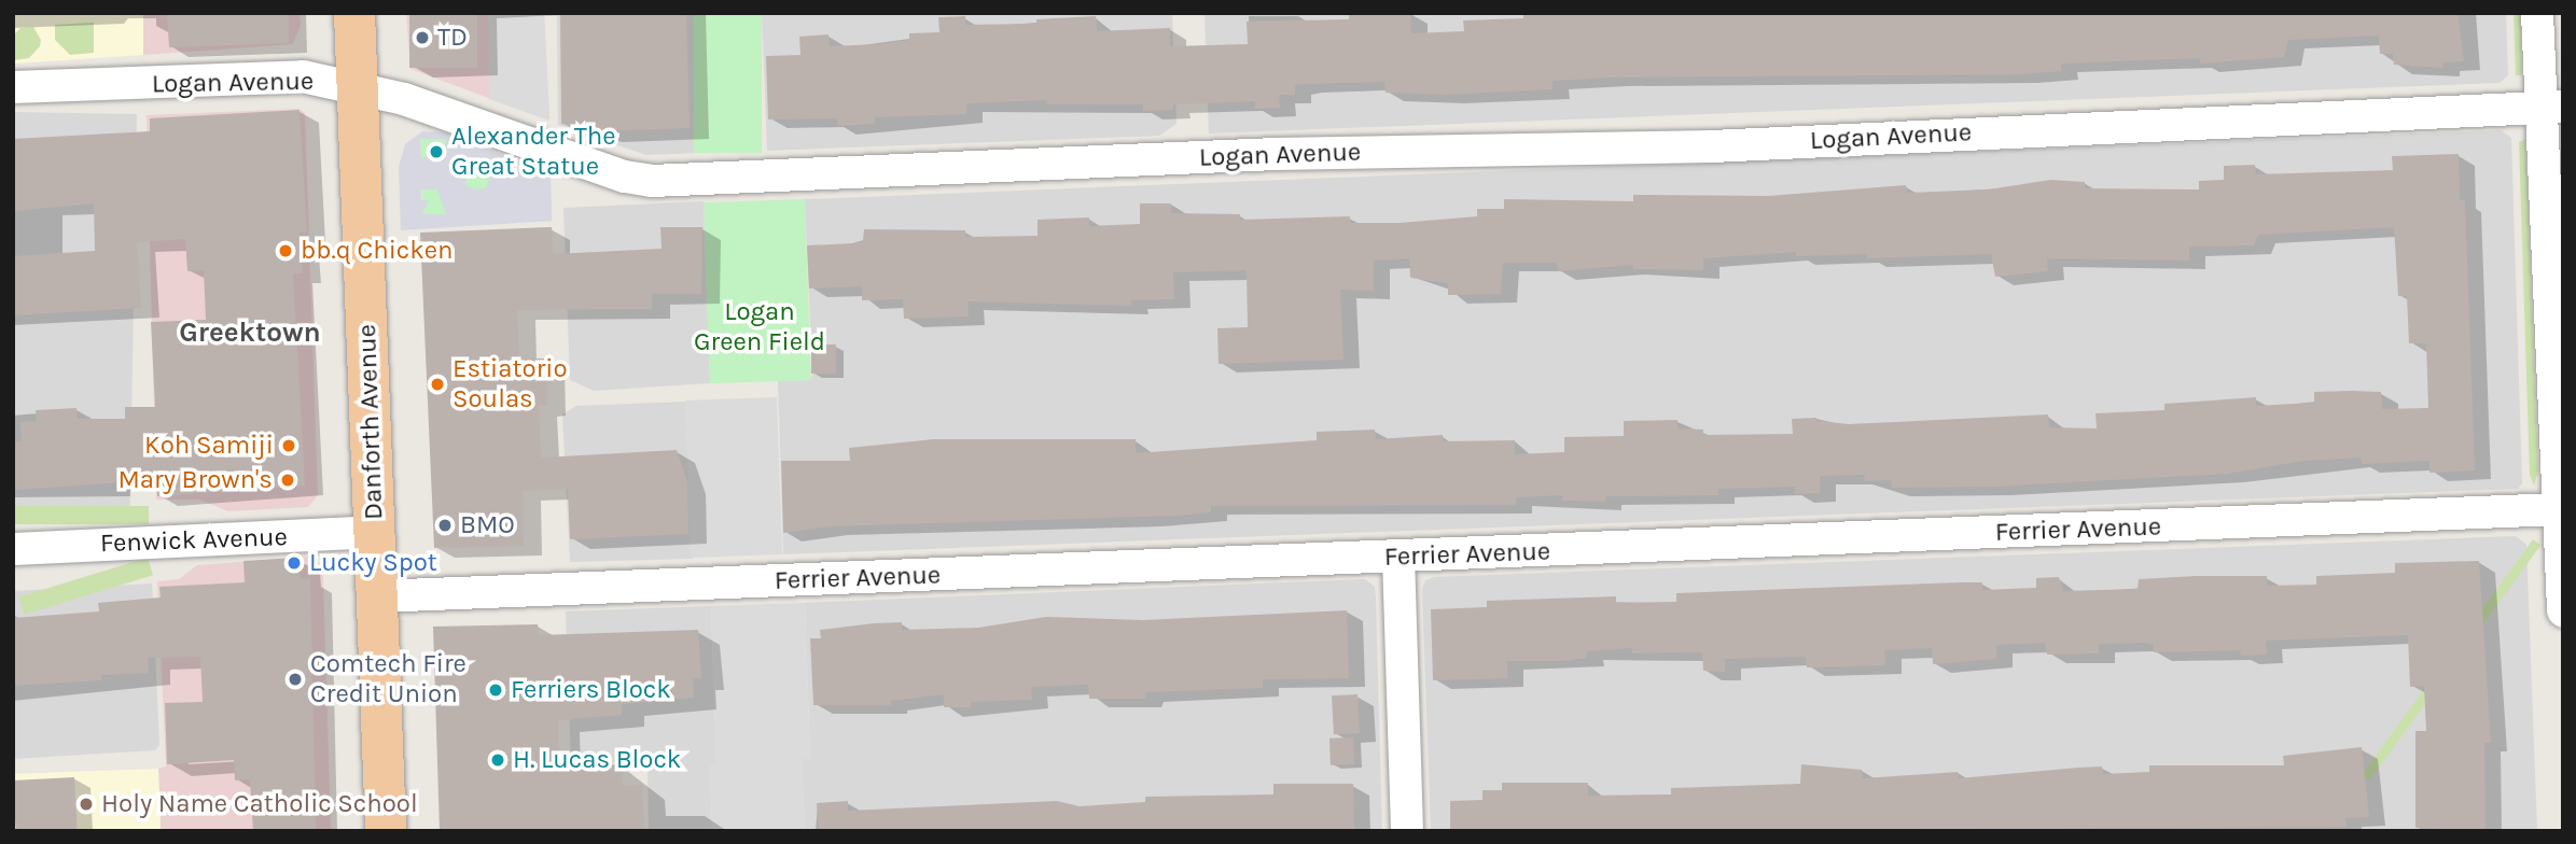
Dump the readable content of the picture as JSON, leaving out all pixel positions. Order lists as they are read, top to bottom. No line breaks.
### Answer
{"streets":{"main road":["Danforth Avenue"],"street":["Logan Avenue","Ferrier Avenue","Fenwick Avenue"]},"crossings":[["Logan Avenue","Danforth Avenue"],["Danforth Avenue","Ferrier Avenue"],["Danforth Avenue","Fenwick Avenue"]],"districts":["Greektown"],"parks":["Logan Green Field"],"places":["TD","Alexander The Great Statue","bb.q Chicken","Estiatorio Soulas","Koh Samiji","Mary Brown's","BMO","Lucky Spot","Comtech Fire Credit Union","Ferriers Block","H. Lucas Block","Holy Name Catholic School"]}
